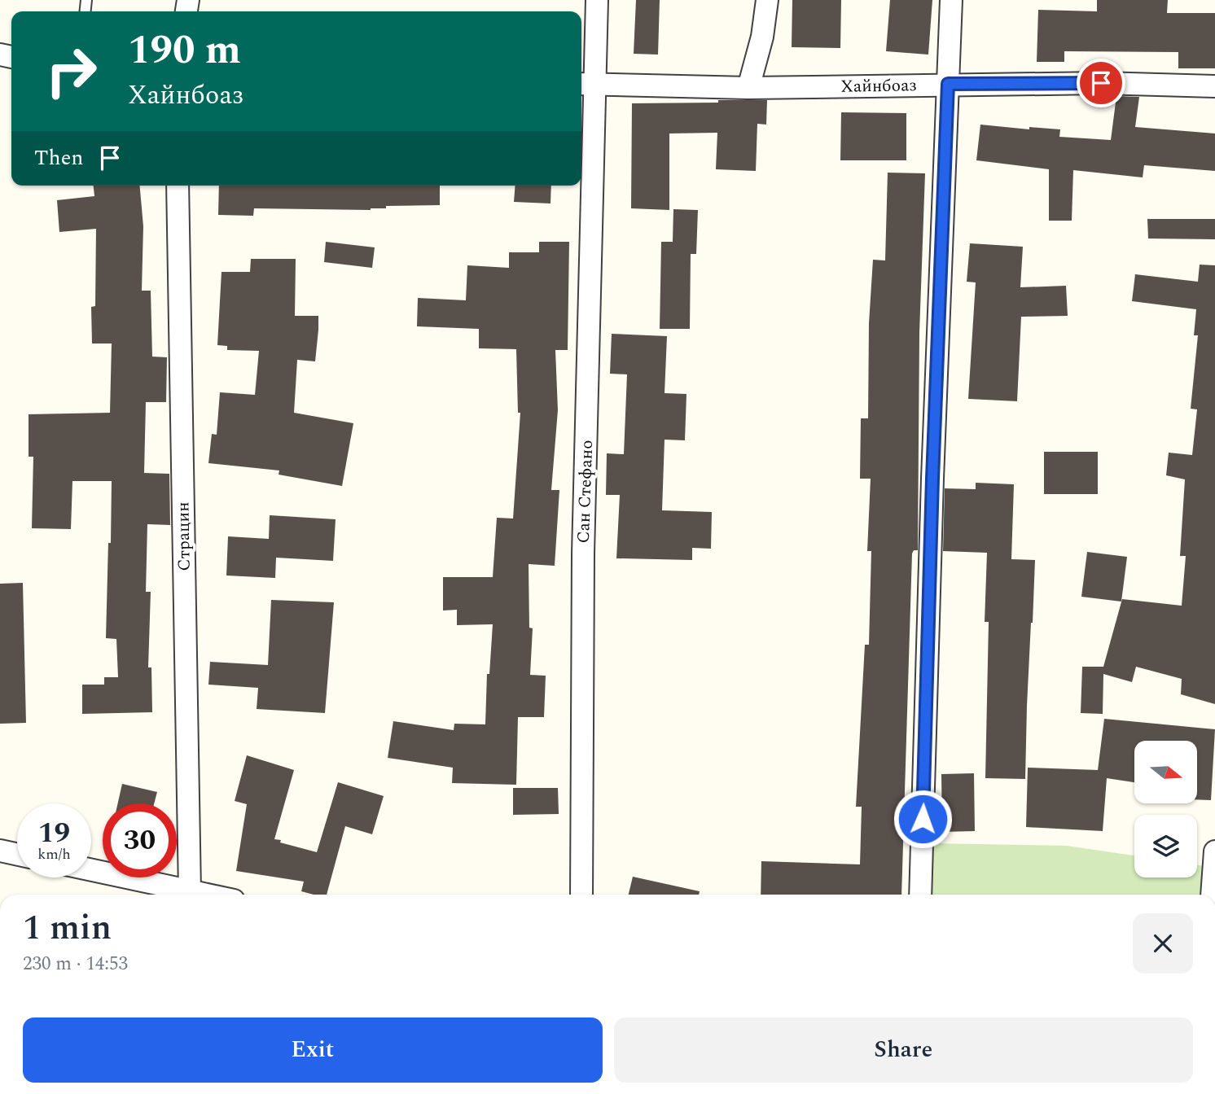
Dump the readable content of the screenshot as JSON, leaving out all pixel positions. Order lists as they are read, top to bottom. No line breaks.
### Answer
{"streets":{"street":["Хайнбоаз","Сан Стефано","Страцин"]},"crossings":[["Хайнбоаз","Сан Стефано"]],"north":"right","page":{"turn":["190 m","Хайнбоаз"],"then":"Then","speed":"19 km/h","limit":"30","heading":["1 min","230 m · 14:53"],"buttons":["Exit","Share"]}}
